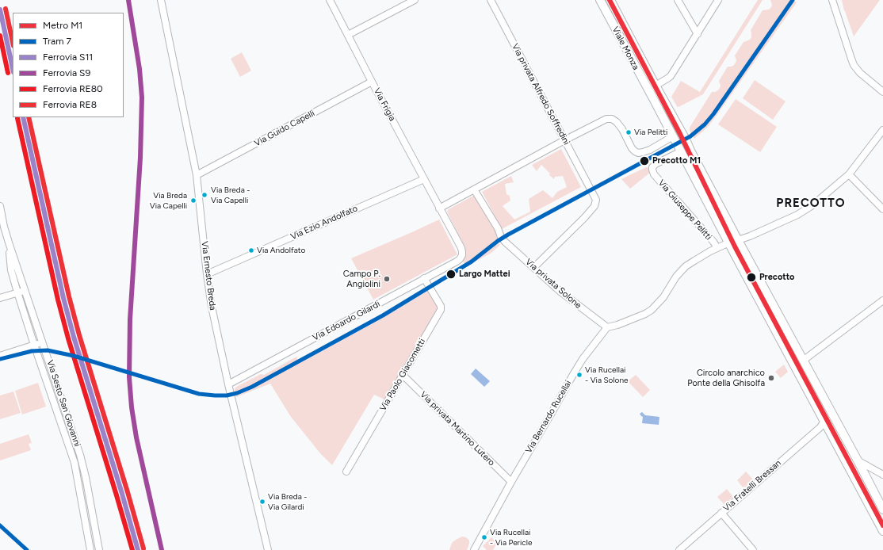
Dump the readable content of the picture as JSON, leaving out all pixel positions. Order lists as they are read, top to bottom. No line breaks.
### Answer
{"streets":{"main road":["Viale Monza"],"street":["Via privata Alfredo Soffredini","Via Frigia","Via Guido Capelli","Via Giuseppe Pelitti","Via Ezio Andolfato","Via Ernesto Breda","Via privata Solone","Via Edoardo Gilardi","Via Paolo Giacometti","Via Sesto San Giovanni","Via Bernardo Rucellai","Via privata Martino Lutero","Via Fratelli Bressan"]},"crossings":[["Viale Monza","Via Giuseppe Pelitti"],["Viale Monza","Via Fratelli Bressan"],["Via privata Alfredo Soffredini","Via privata Solone"],["Via Frigia","Via Guido Capelli"],["Via Frigia","Via Ezio Andolfato"],["Via Frigia","Via Edoardo Gilardi"],["Via Guido Capelli","Via Ernesto Breda"],["Via Ezio Andolfato","Via Ernesto Breda"],["Via Ernesto Breda","Via Edoardo Gilardi"],["Via privata Solone","Via Bernardo Rucellai"],["Via Edoardo Gilardi","Via Paolo Giacometti"],["Via Paolo Giacometti","Via privata Martino Lutero"],["Via Bernardo Rucellai","Via privata Martino Lutero"]],"districts":["PRECOTTO"],"places":["Via Pelitti","Precotto M1","Via Breda - Via Capelli","Via Breda Via Capelli","Via Andolfato","Largo Mattei","Precotto","Campo P. Angiolini","Via Rucellai - Via Solone","Circolo anarchico Ponte della Ghisolfa","Via Breda - Via Gilardi","Via Rucellai - Via Pericle"],"lines":["metro line M1","tram line 7","rail line S9","rail line RE8","rail line S11","rail line RE80"],"legend":["Metro M1","Tram 7","Ferrovia S11","Ferrovia S9","Ferrovia RE80","Ferrovia RE8"]}
